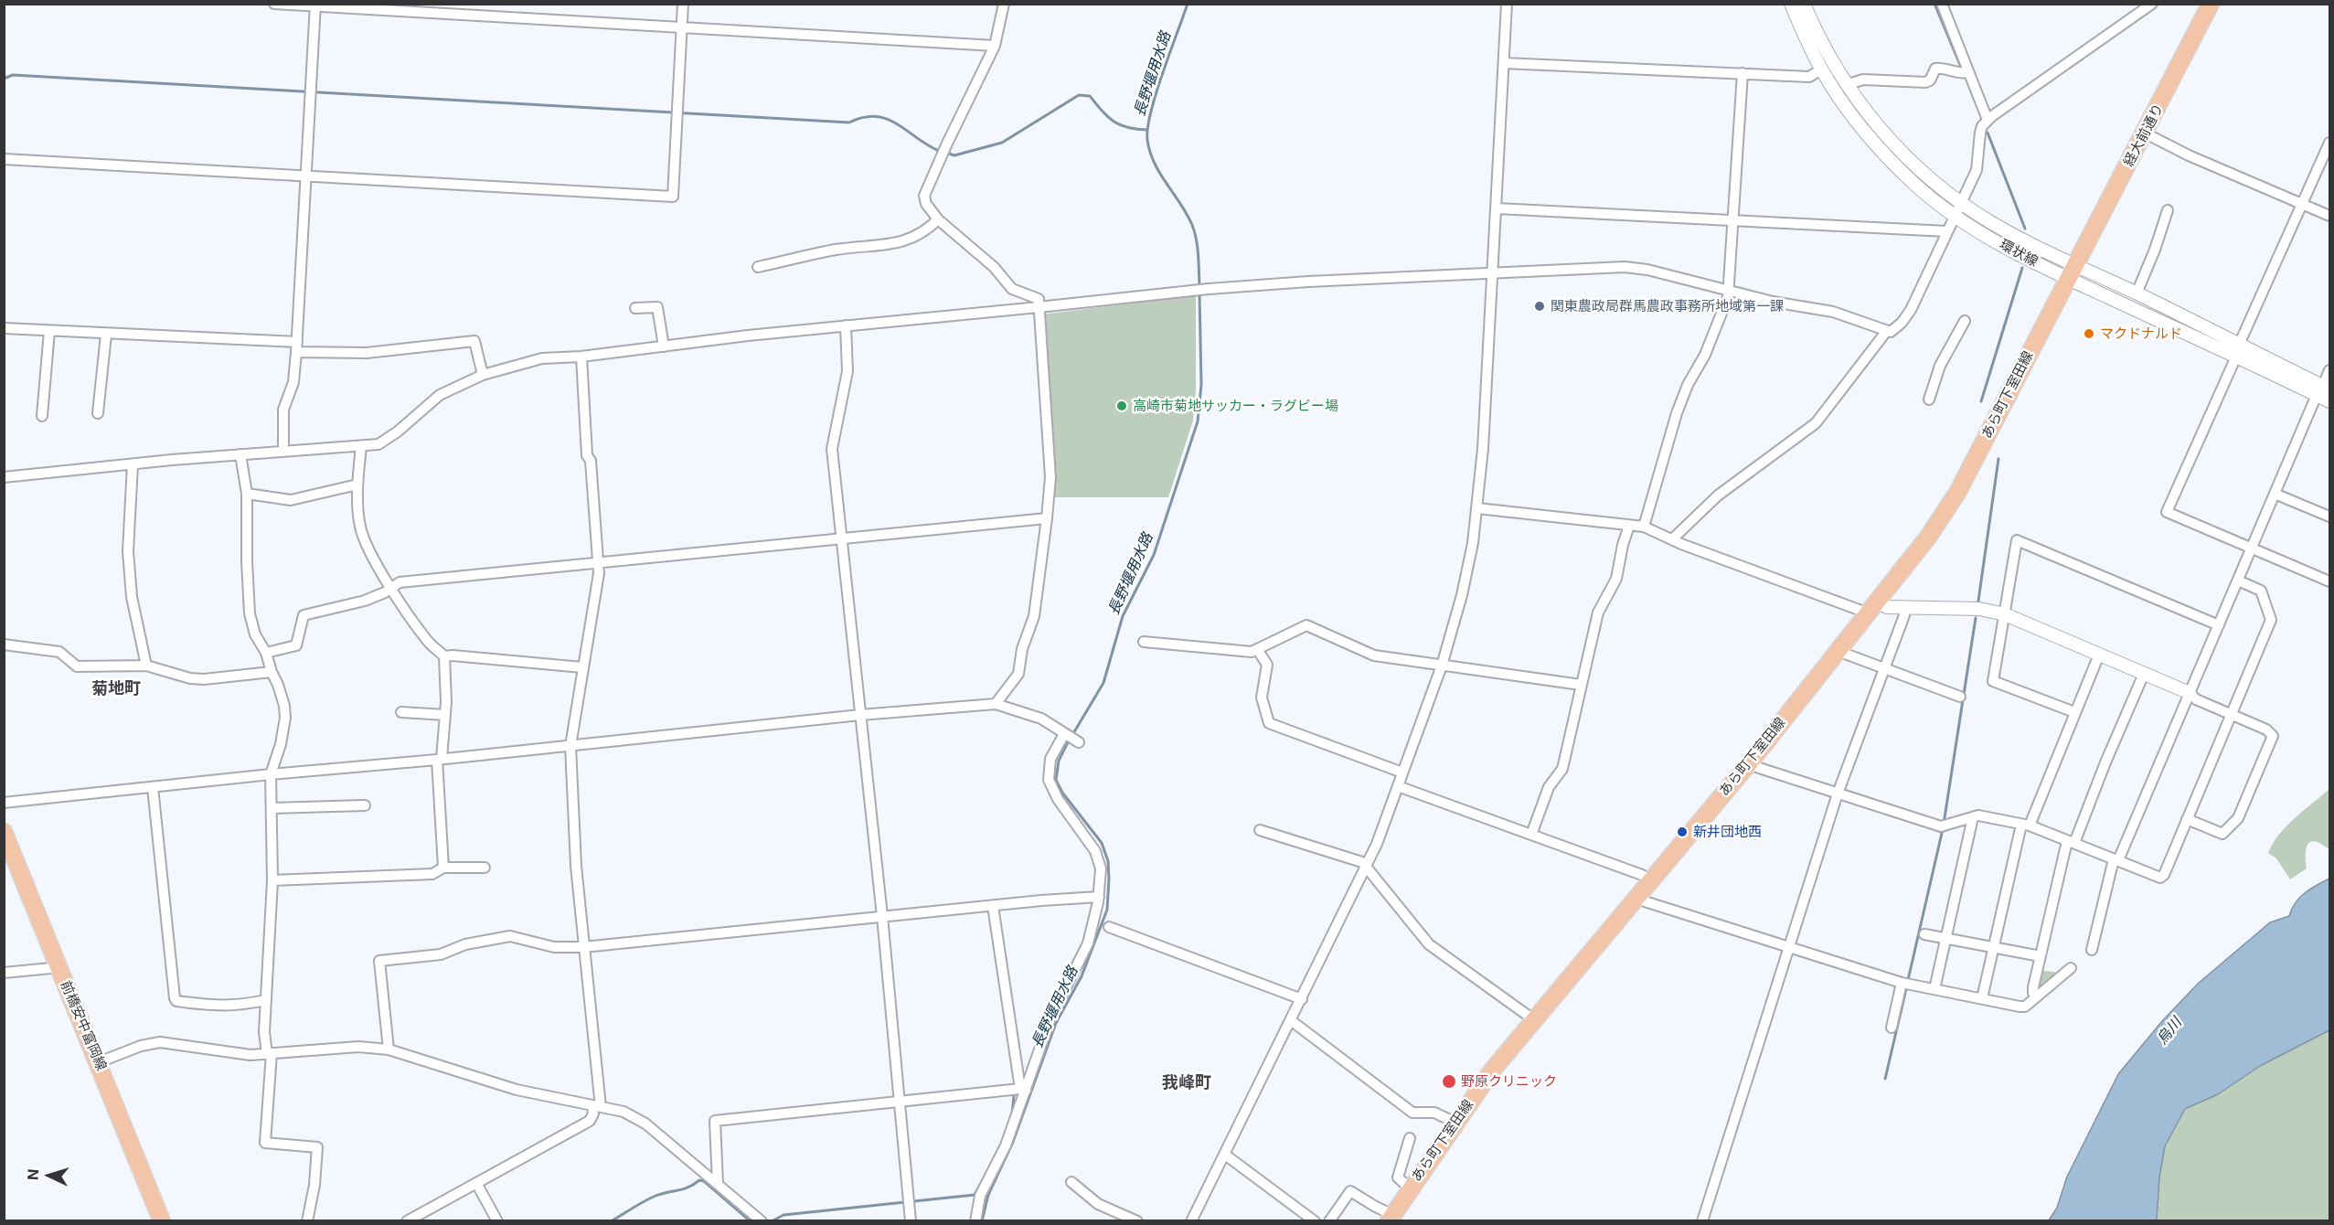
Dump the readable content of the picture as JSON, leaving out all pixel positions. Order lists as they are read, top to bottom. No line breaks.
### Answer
{"streets":{"main road":["経大前通り","あら町下室田線","前橋安中富岡線"],"street":["環状線"]},"crossings":[["経大前通り","環状線"],["経大前通り","あら町下室田線"],["環状線","あら町下室田線"]],"districts":["菊地町","我峰町"],"water":["長野堰用水路","烏川"],"places":["関東農政局群馬農政事務所地域第一課","マクドナルド","高崎市菊地サッカー・ラグビー場","新井団地西","野原クリニック"],"north":"left"}
